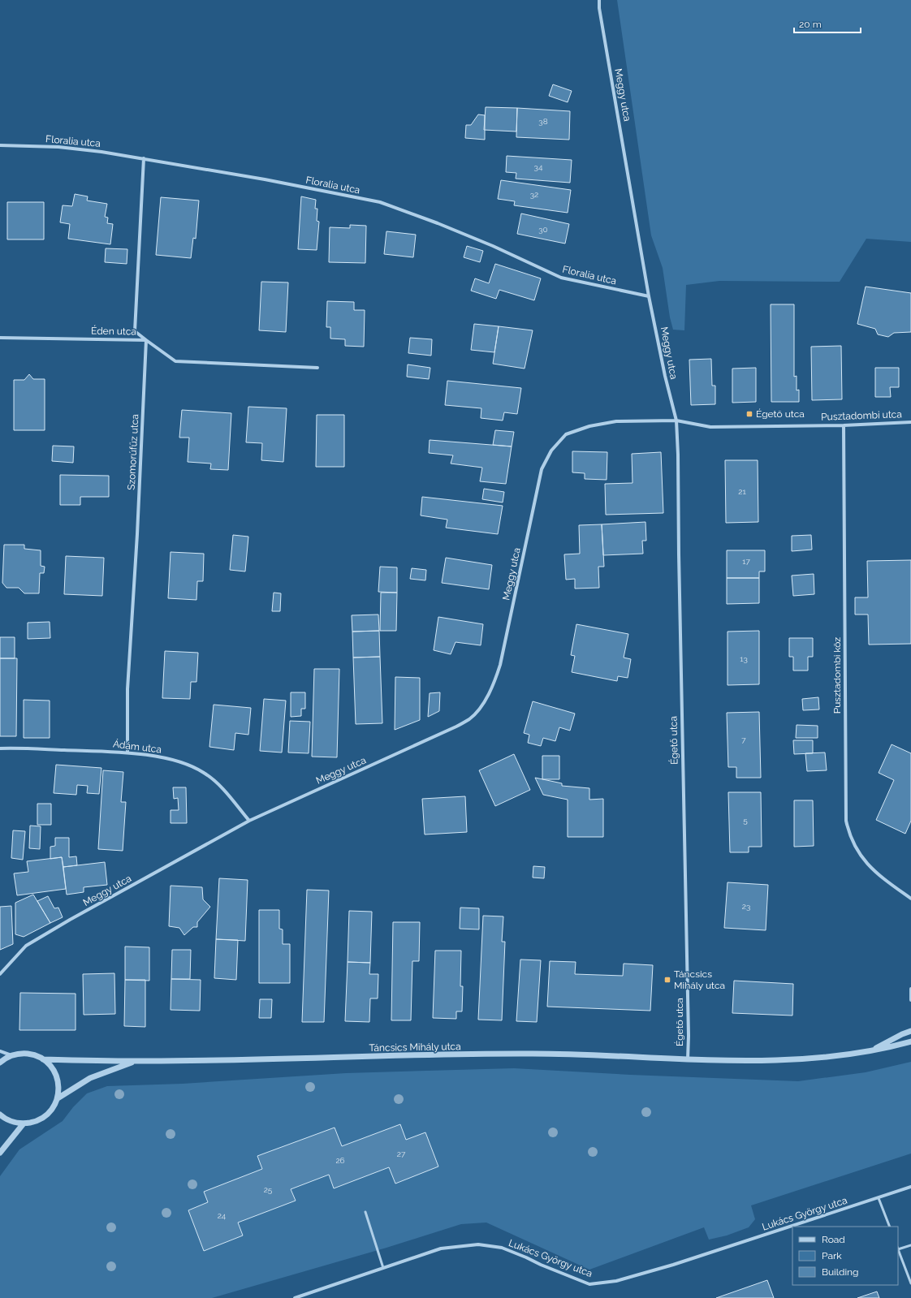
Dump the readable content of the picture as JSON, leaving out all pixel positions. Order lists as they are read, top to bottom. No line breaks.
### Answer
{"streets":{"street":["Meggy utca","Floralia utca","Éden utca","Pusztadombi utca","Szomorúfűz utca","Pusztadombi köz","Égető utca","Ádám utca","Táncsics Mihály utca","Lukács György utca"]},"crossings":[["Meggy utca","Floralia utca"],["Meggy utca","Pusztadombi utca"],["Meggy utca","Égető utca"],["Meggy utca","Ádám utca"],["Éden utca","Szomorúfűz utca"],["Pusztadombi utca","Pusztadombi köz"],["Pusztadombi utca","Égető utca"],["Szomorúfűz utca","Ádám utca"],["Égető utca","Táncsics Mihály utca"]],"places":{"transit":["Égető utca","Táncsics Mihály utca"]},"house_numbers":["38","34","32","30","21","17","13","7","5","23","27","26","25","24"],"legend":["Road","Park","Building"],"scale_bar":"20 m"}
